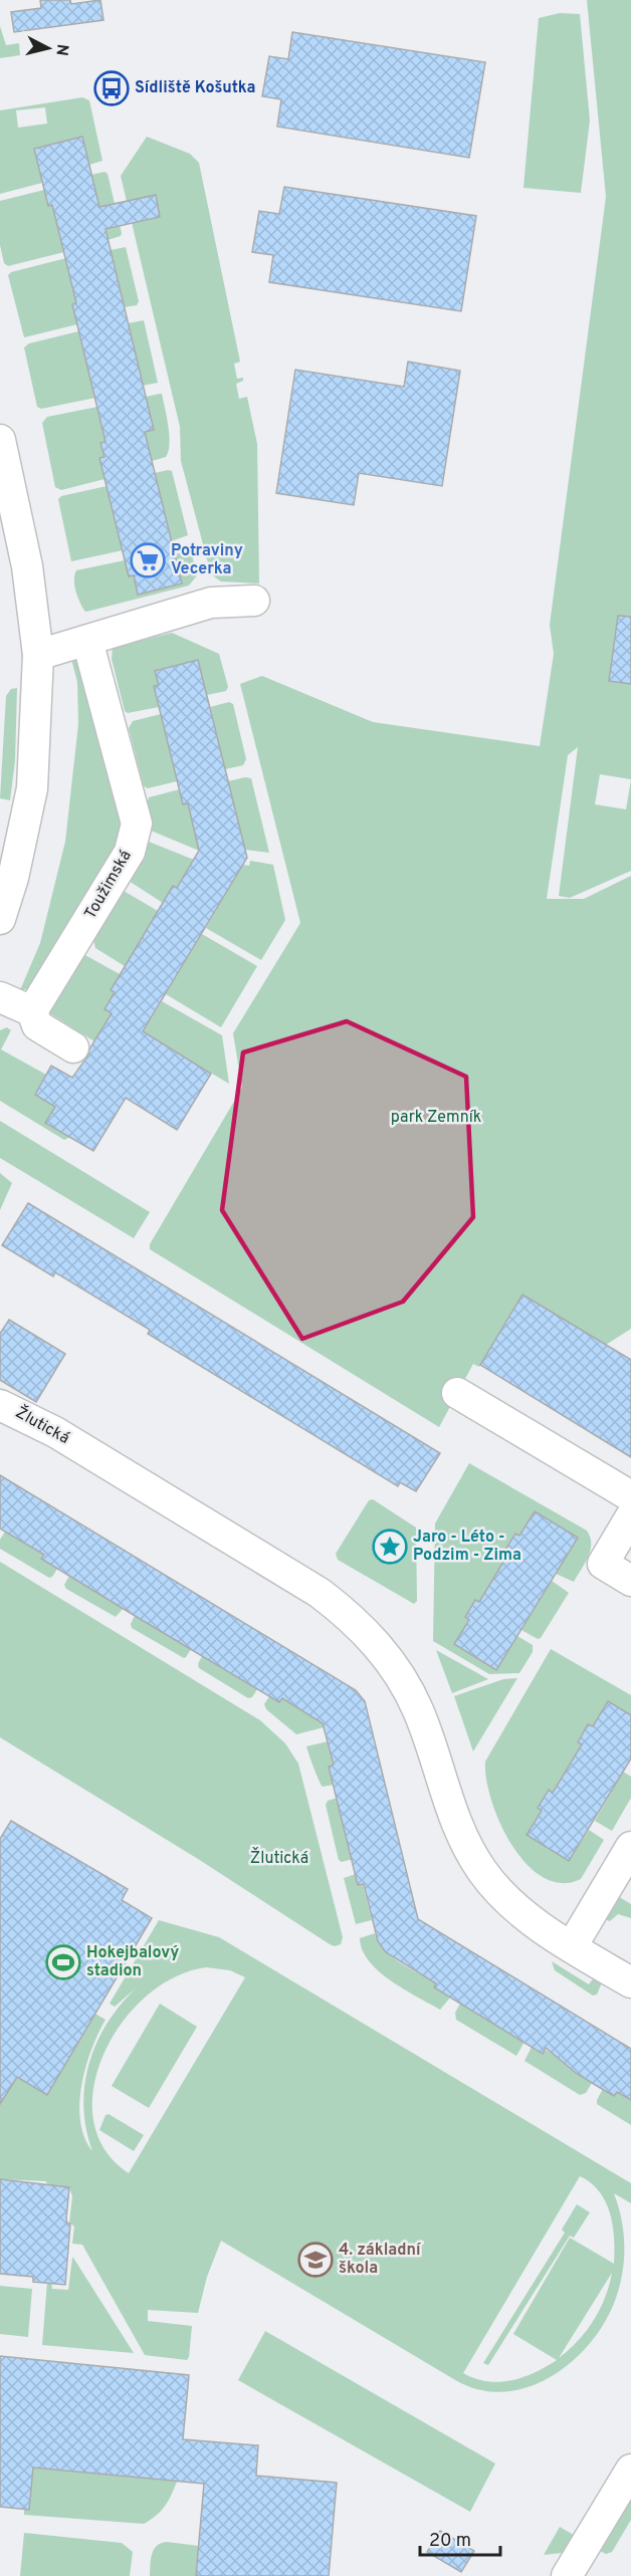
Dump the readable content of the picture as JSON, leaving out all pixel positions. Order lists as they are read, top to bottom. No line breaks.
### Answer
{"streets":{"street":["Toužimská","Žlutická"]},"parks":["park Zemník","Žlutická"],"places":{"bus stop":["Sídliště Košutka"],"supermarket":["Potraviny Vecerka"],"place":["Jaro - Léto - Podzim - Zima"],"sports":["Hokejbalový stadion"],"school or university":["4. základní škola"]},"scale_bar":"20 m","north":"right"}
